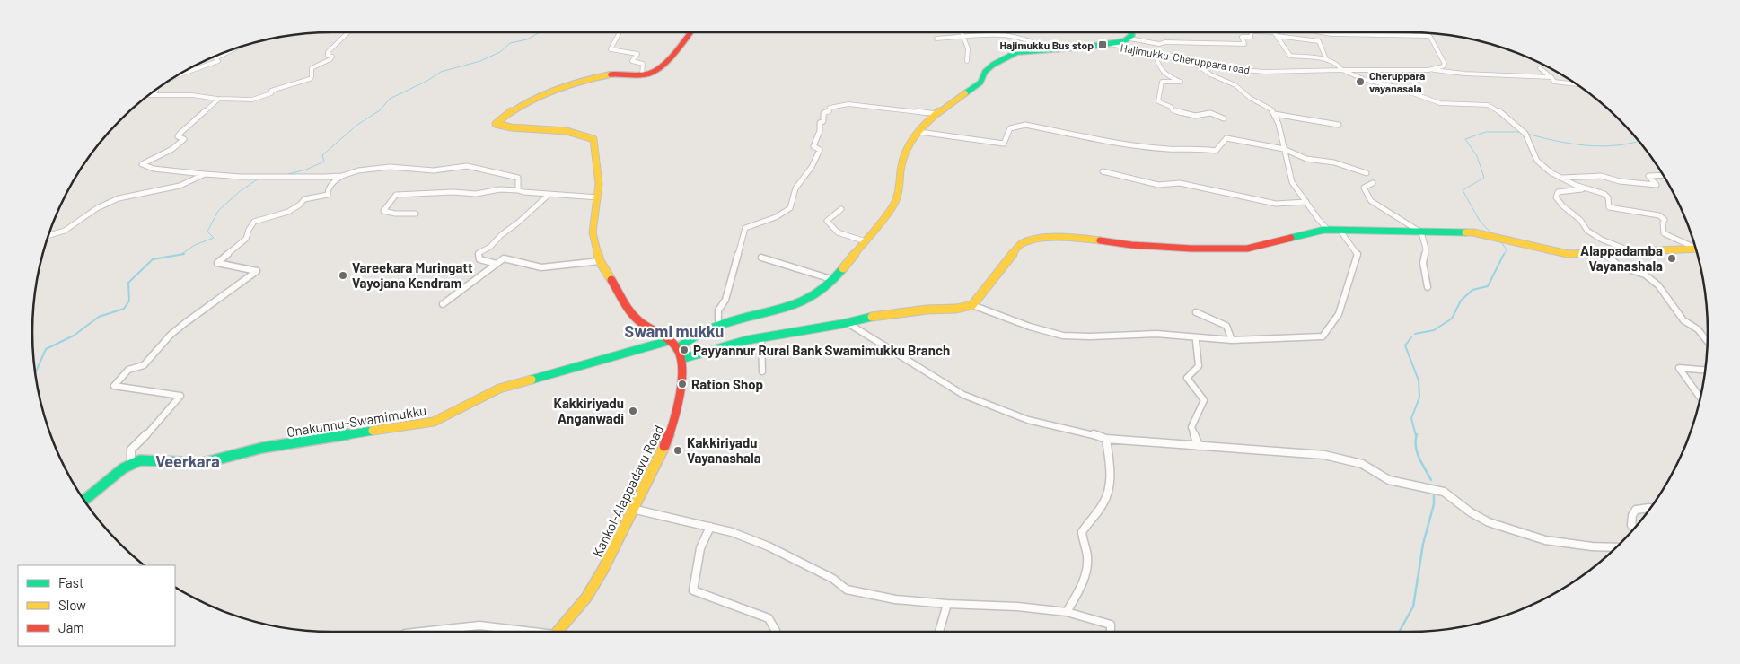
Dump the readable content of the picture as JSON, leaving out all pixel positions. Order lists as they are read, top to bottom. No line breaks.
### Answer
{"streets":{"main road":["Onakunnu-Swamimukku","Kankol-Alappadavu Road"],"street":["Hajimukku-Cheruppara road"]},"crossings":[["Onakunnu-Swamimukku","Kankol-Alappadavu Road"]],"districts":["Swami mukku","Veerkara"],"places":{"transit":["Hajimukku Bus stop"],"other":["Cheruppara vayanasala","Alappadamba Vayanashala","Vareekara Muringatt Vayojana Kendram","Payyannur Rural Bank Swamimukku Branch","Ration Shop","Kakkiriyadu Anganwadi","Kakkiriyadu Vayanashala"]},"legend":["Fast","Slow","Jam"]}
